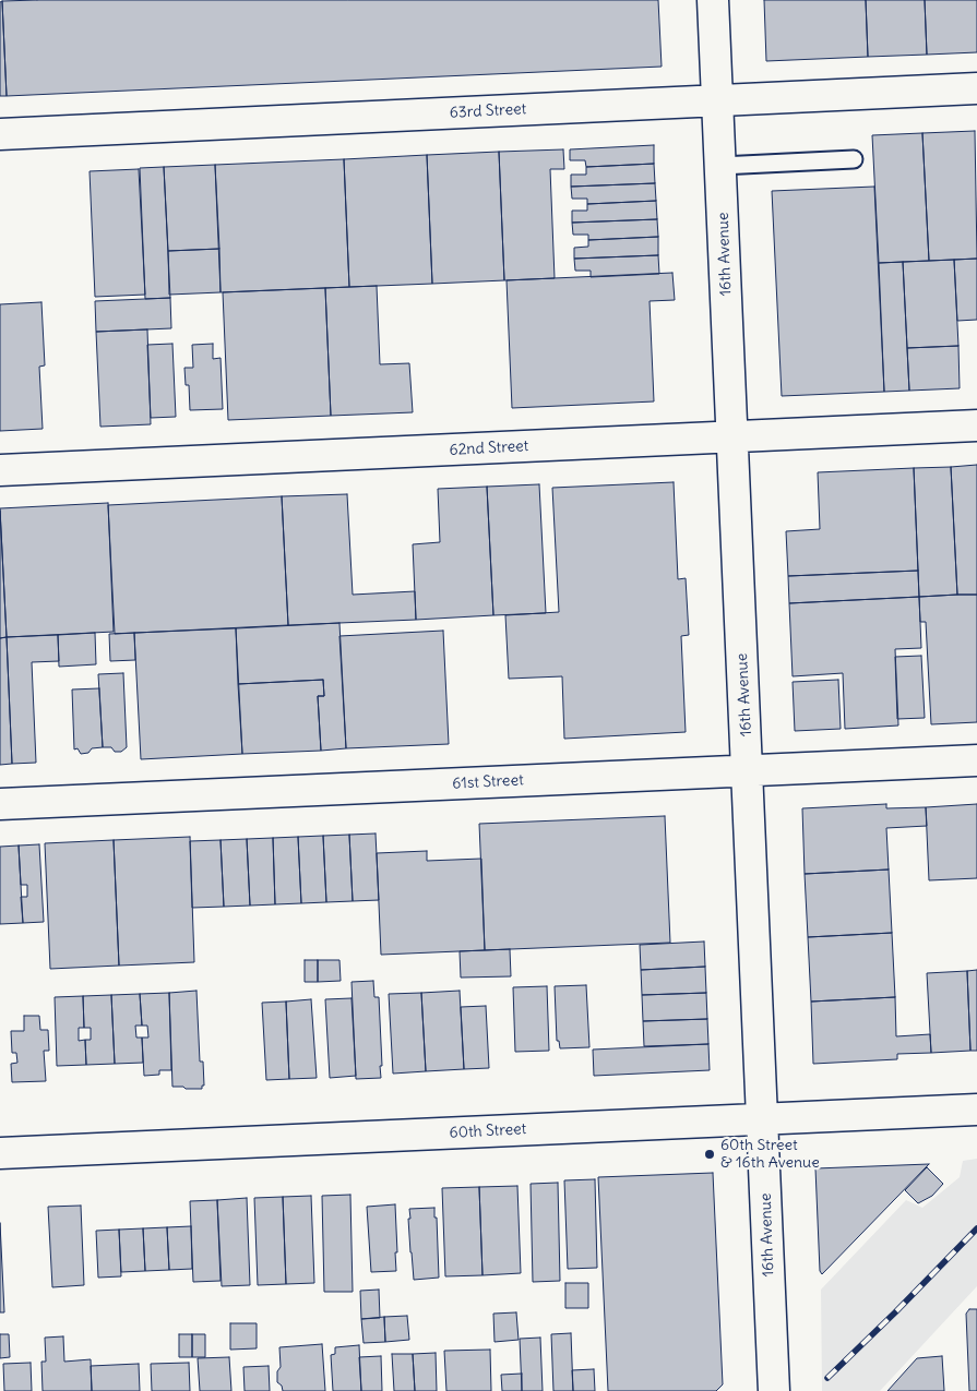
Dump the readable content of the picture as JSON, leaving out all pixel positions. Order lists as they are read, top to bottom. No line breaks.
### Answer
{"streets":{"street":["63rd Street","16th Avenue","62nd Street","61st Street","60th Street"]},"crossings":[["63rd Street","16th Avenue"],["16th Avenue","62nd Street"],["16th Avenue","61st Street"],["16th Avenue","60th Street"]],"places":["60th Street & 16th Avenue"]}
